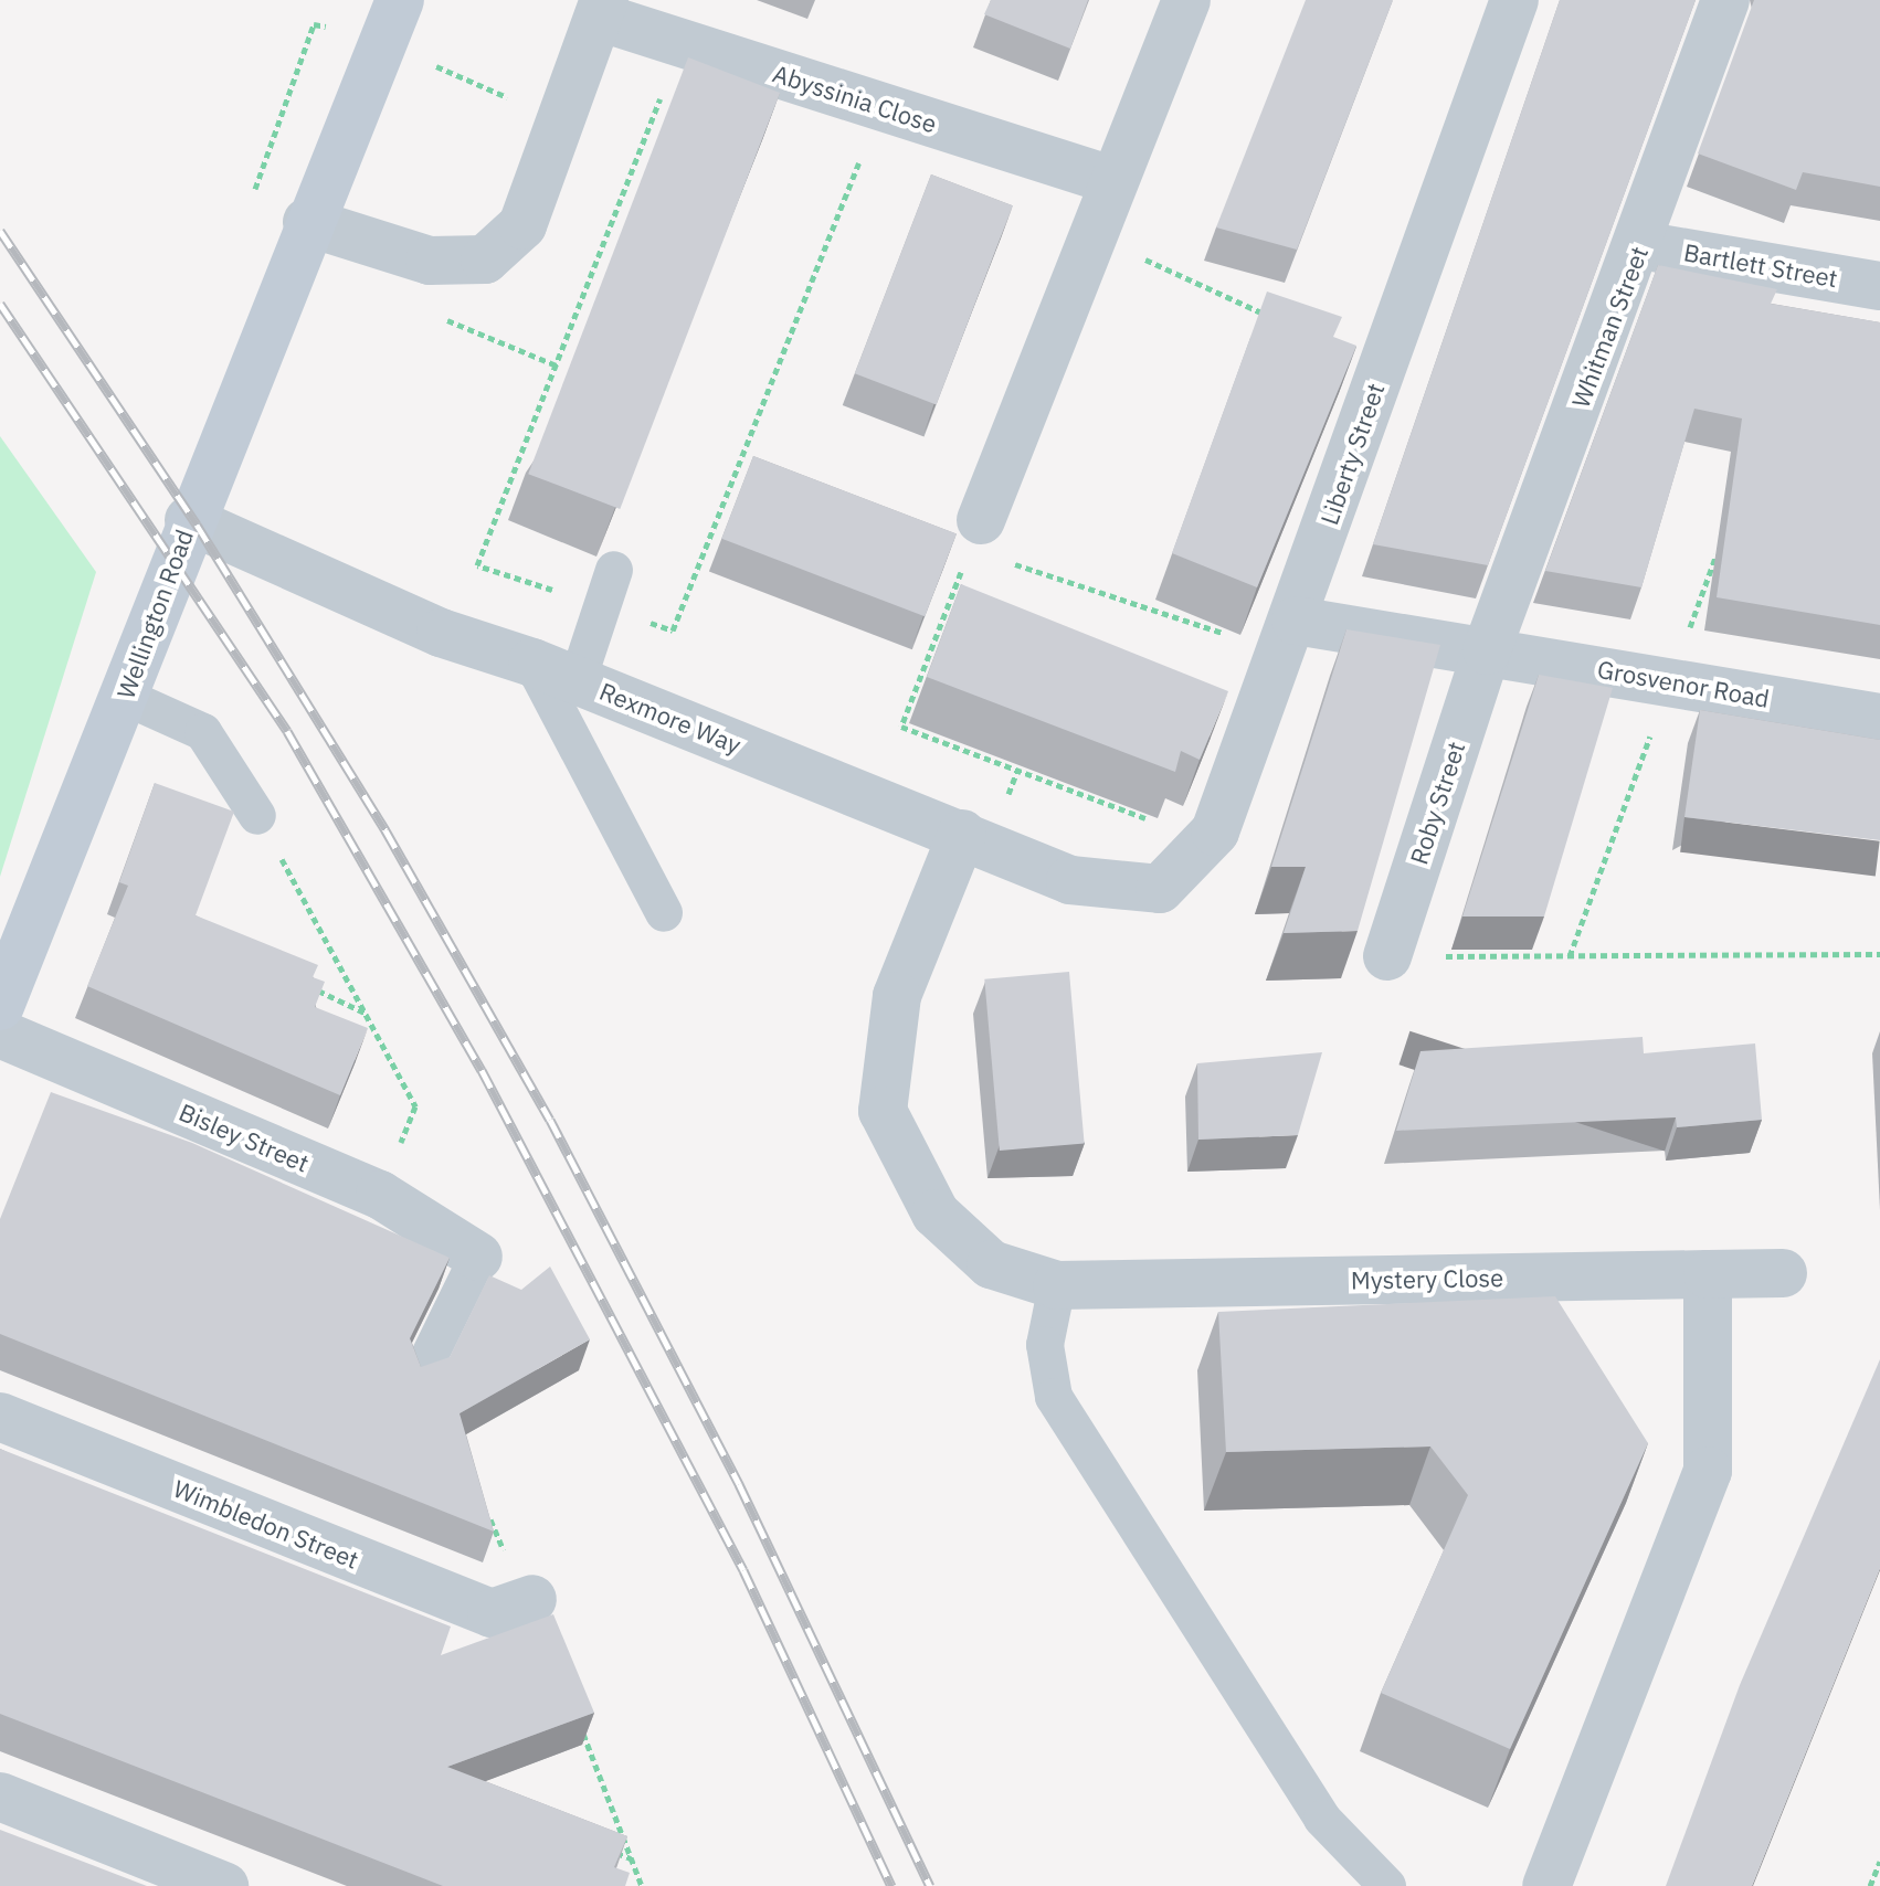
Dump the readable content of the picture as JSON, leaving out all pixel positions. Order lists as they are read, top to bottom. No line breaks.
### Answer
{"streets":{"main road":["Wellington Road"],"street":["Abyssinia Close","Bartlett Street","Whitman Street","Liberty Street","Grosvenor Road","Rexmore Way","Roby Street","Bisley Street","Mystery Close","Wimbledon Street"]},"crossings":[["Bartlett Street","Whitman Street"],["Whitman Street","Grosvenor Road"],["Whitman Street","Roby Street"],["Liberty Street","Grosvenor Road"],["Liberty Street","Rexmore Way"],["Wellington Road","Rexmore Way"],["Grosvenor Road","Roby Street"],["Rexmore Way","Mystery Close"]]}
